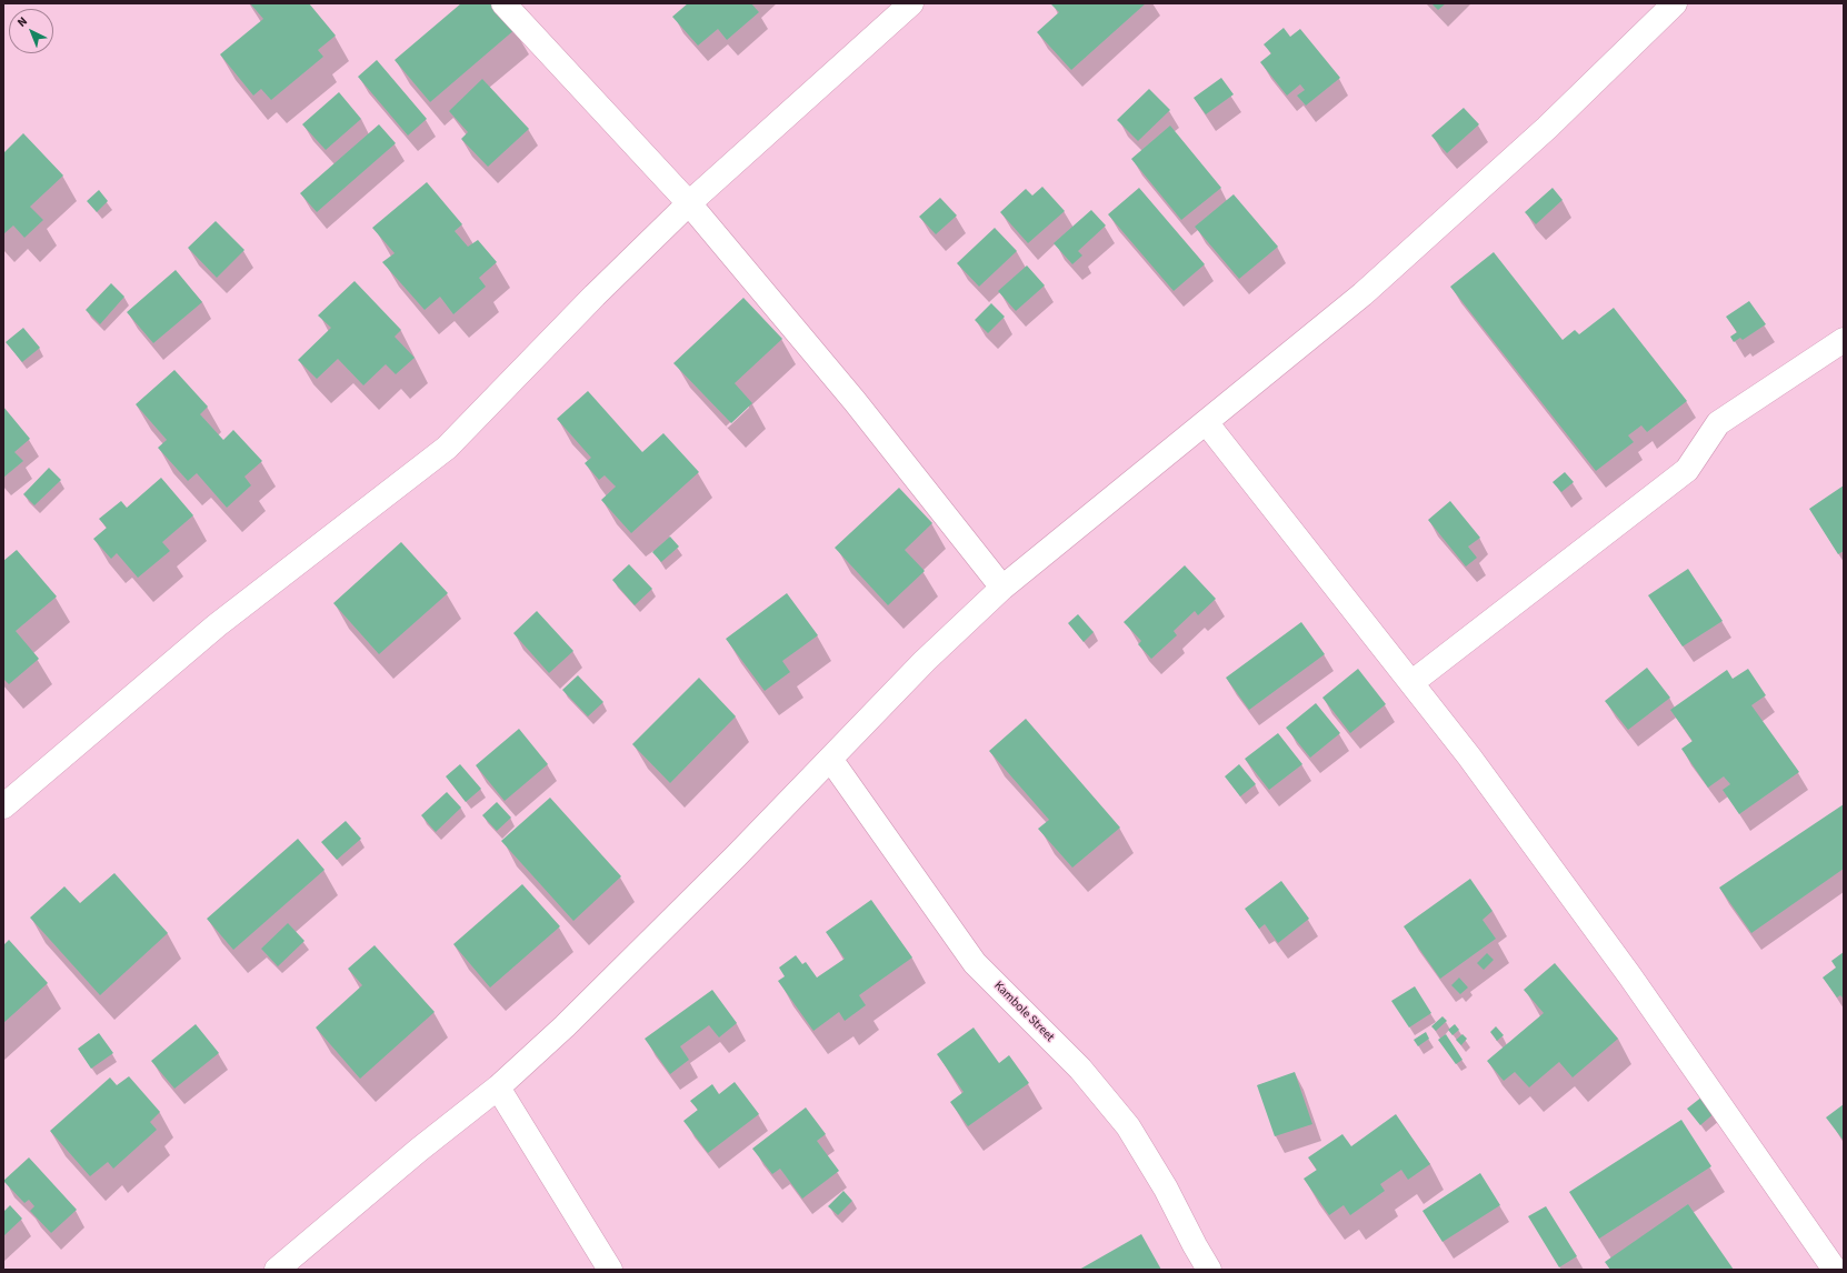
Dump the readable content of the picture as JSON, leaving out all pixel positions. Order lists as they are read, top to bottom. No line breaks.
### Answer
{"streets":{"street":["Kambole Street"]},"north":"top left"}
